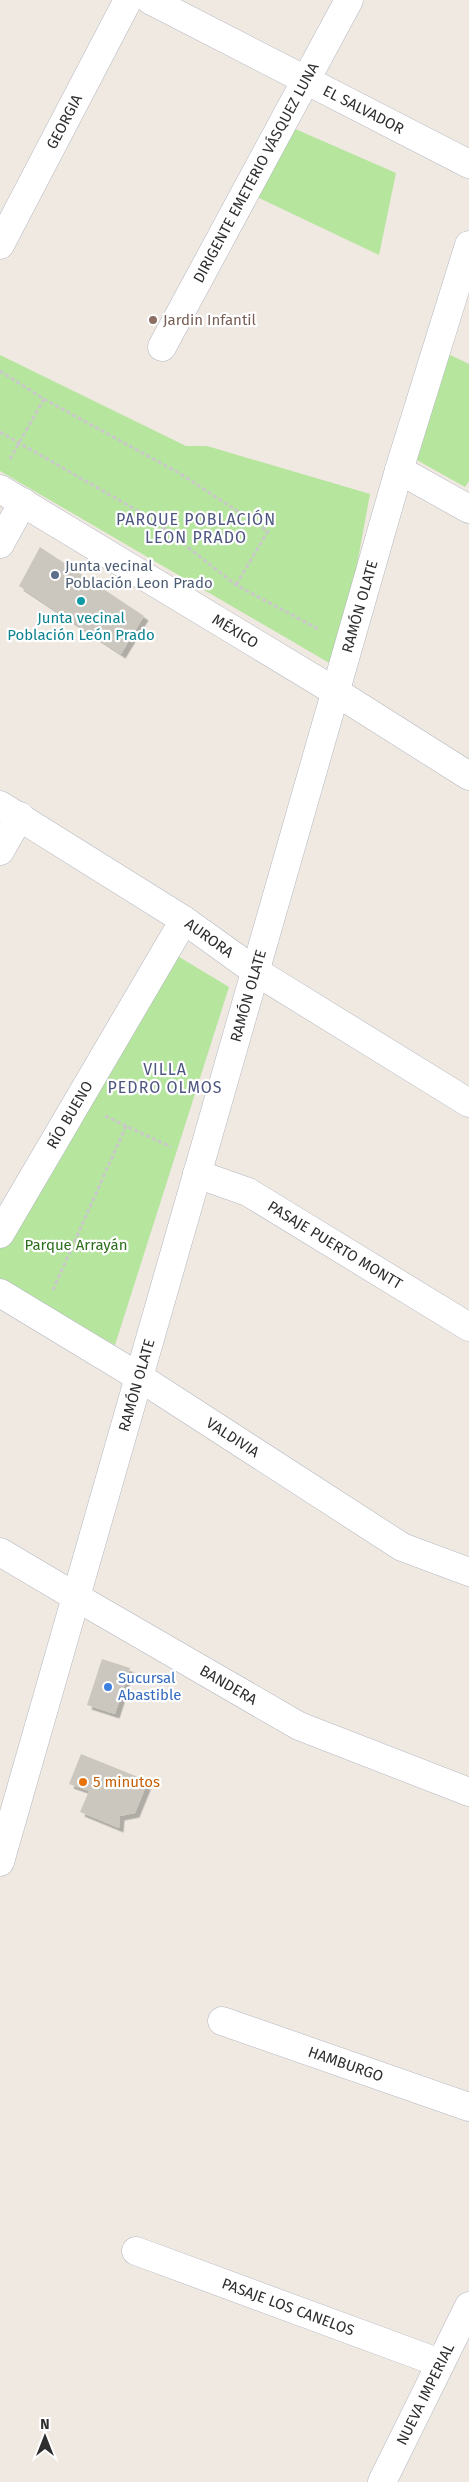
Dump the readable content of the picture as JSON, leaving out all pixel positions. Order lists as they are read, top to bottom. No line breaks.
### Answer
{"streets":{"street":["EL SALVADOR","GEORGIA","DIRIGENTE EMETERIO VÁSQUEZ LUNA","RAMÓN OLATE","MÉXICO","AURORA","RÍO BUENO","PASAJE PUERTO MONTT","VALDIVIA","BANDERA","HAMBURGO","PASAJE LOS CANELOS","NUEVA IMPERIAL"]},"crossings":[["EL SALVADOR","DIRIGENTE EMETERIO VÁSQUEZ LUNA"],["RAMÓN OLATE","MÉXICO"],["RAMÓN OLATE","AURORA"],["RAMÓN OLATE","PASAJE PUERTO MONTT"],["RAMÓN OLATE","VALDIVIA"],["RAMÓN OLATE","BANDERA"],["AURORA","RÍO BUENO"],["PASAJE LOS CANELOS","NUEVA IMPERIAL"]],"districts":["PARQUE POBLACIÓN LEON PRADO","VILLA PEDRO OLMOS"],"parks":["Parque Arrayán"],"places":["Jardin Infantil","Junta vecinal Población Leon Prado","Junta vecinal Población León Prado","Sucursal Abastible","5 minutos"],"north":"top"}
